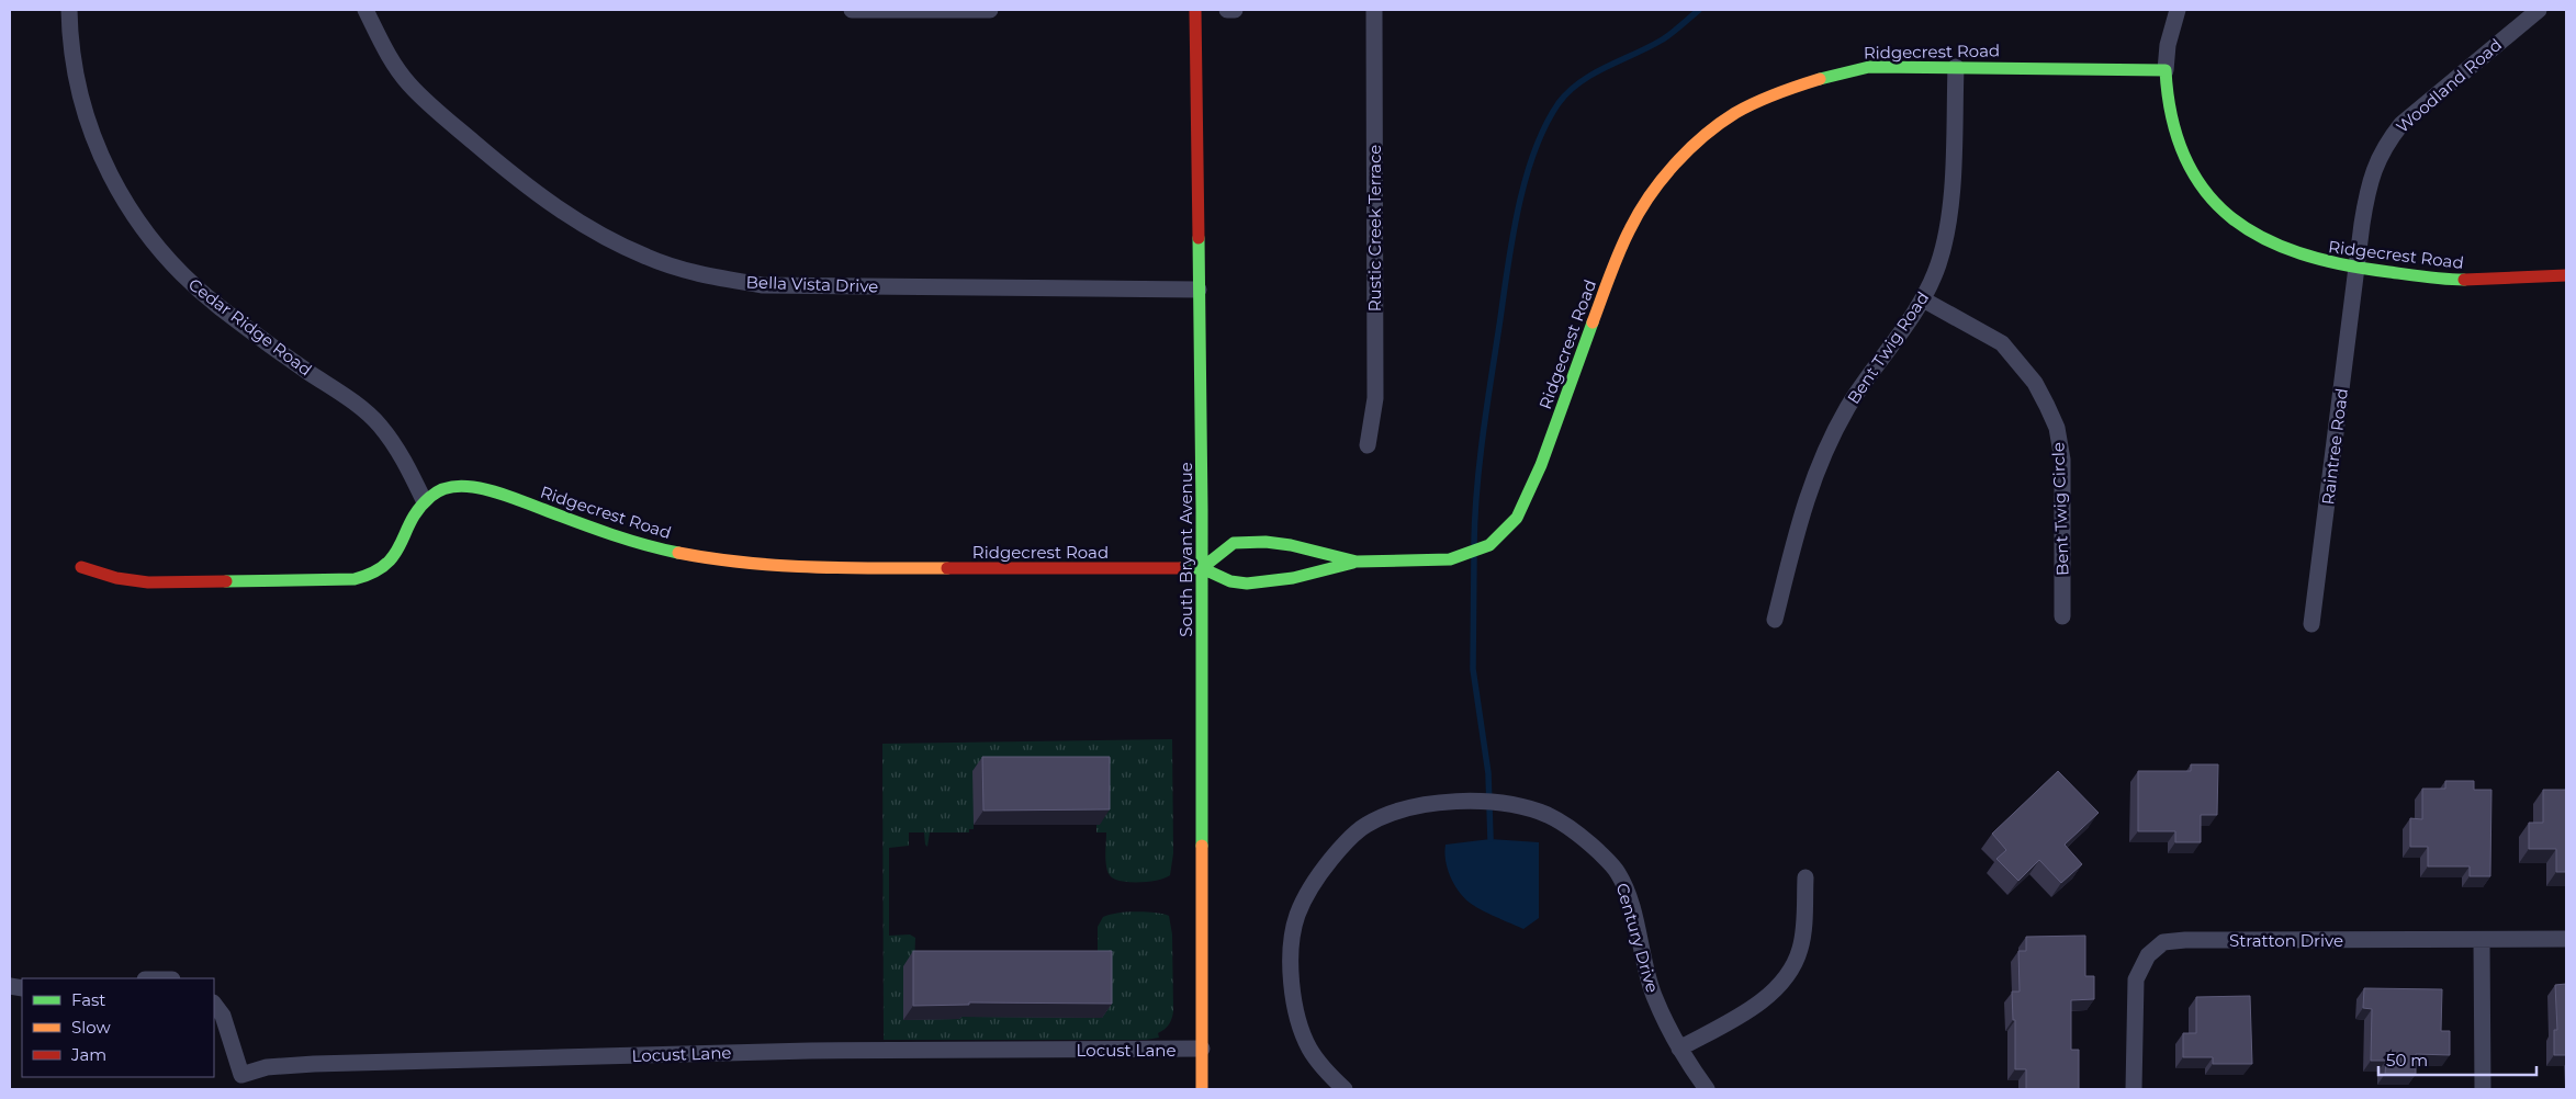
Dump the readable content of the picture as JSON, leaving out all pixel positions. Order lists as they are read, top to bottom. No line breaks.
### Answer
{"streets":{"street":["Ridgecrest Road","Woodland Road","Rustic Creek Terrace","Bella Vista Drive","Cedar Ridge Road","Bent Twig Road","Raintree Road","Bent Twig Circle","South Bryant Avenue","Century Drive","Stratton Drive","Locust Lane"]},"crossings":[["Ridgecrest Road","Woodland Road"],["Ridgecrest Road","Cedar Ridge Road"],["Ridgecrest Road","Bent Twig Road"],["Ridgecrest Road","Raintree Road"],["Ridgecrest Road","South Bryant Avenue"],["Woodland Road","Raintree Road"],["Bella Vista Drive","South Bryant Avenue"],["Bent Twig Road","Bent Twig Circle"],["South Bryant Avenue","Locust Lane"]],"legend":["Fast","Slow","Jam"],"scale_bar":"50 m"}
